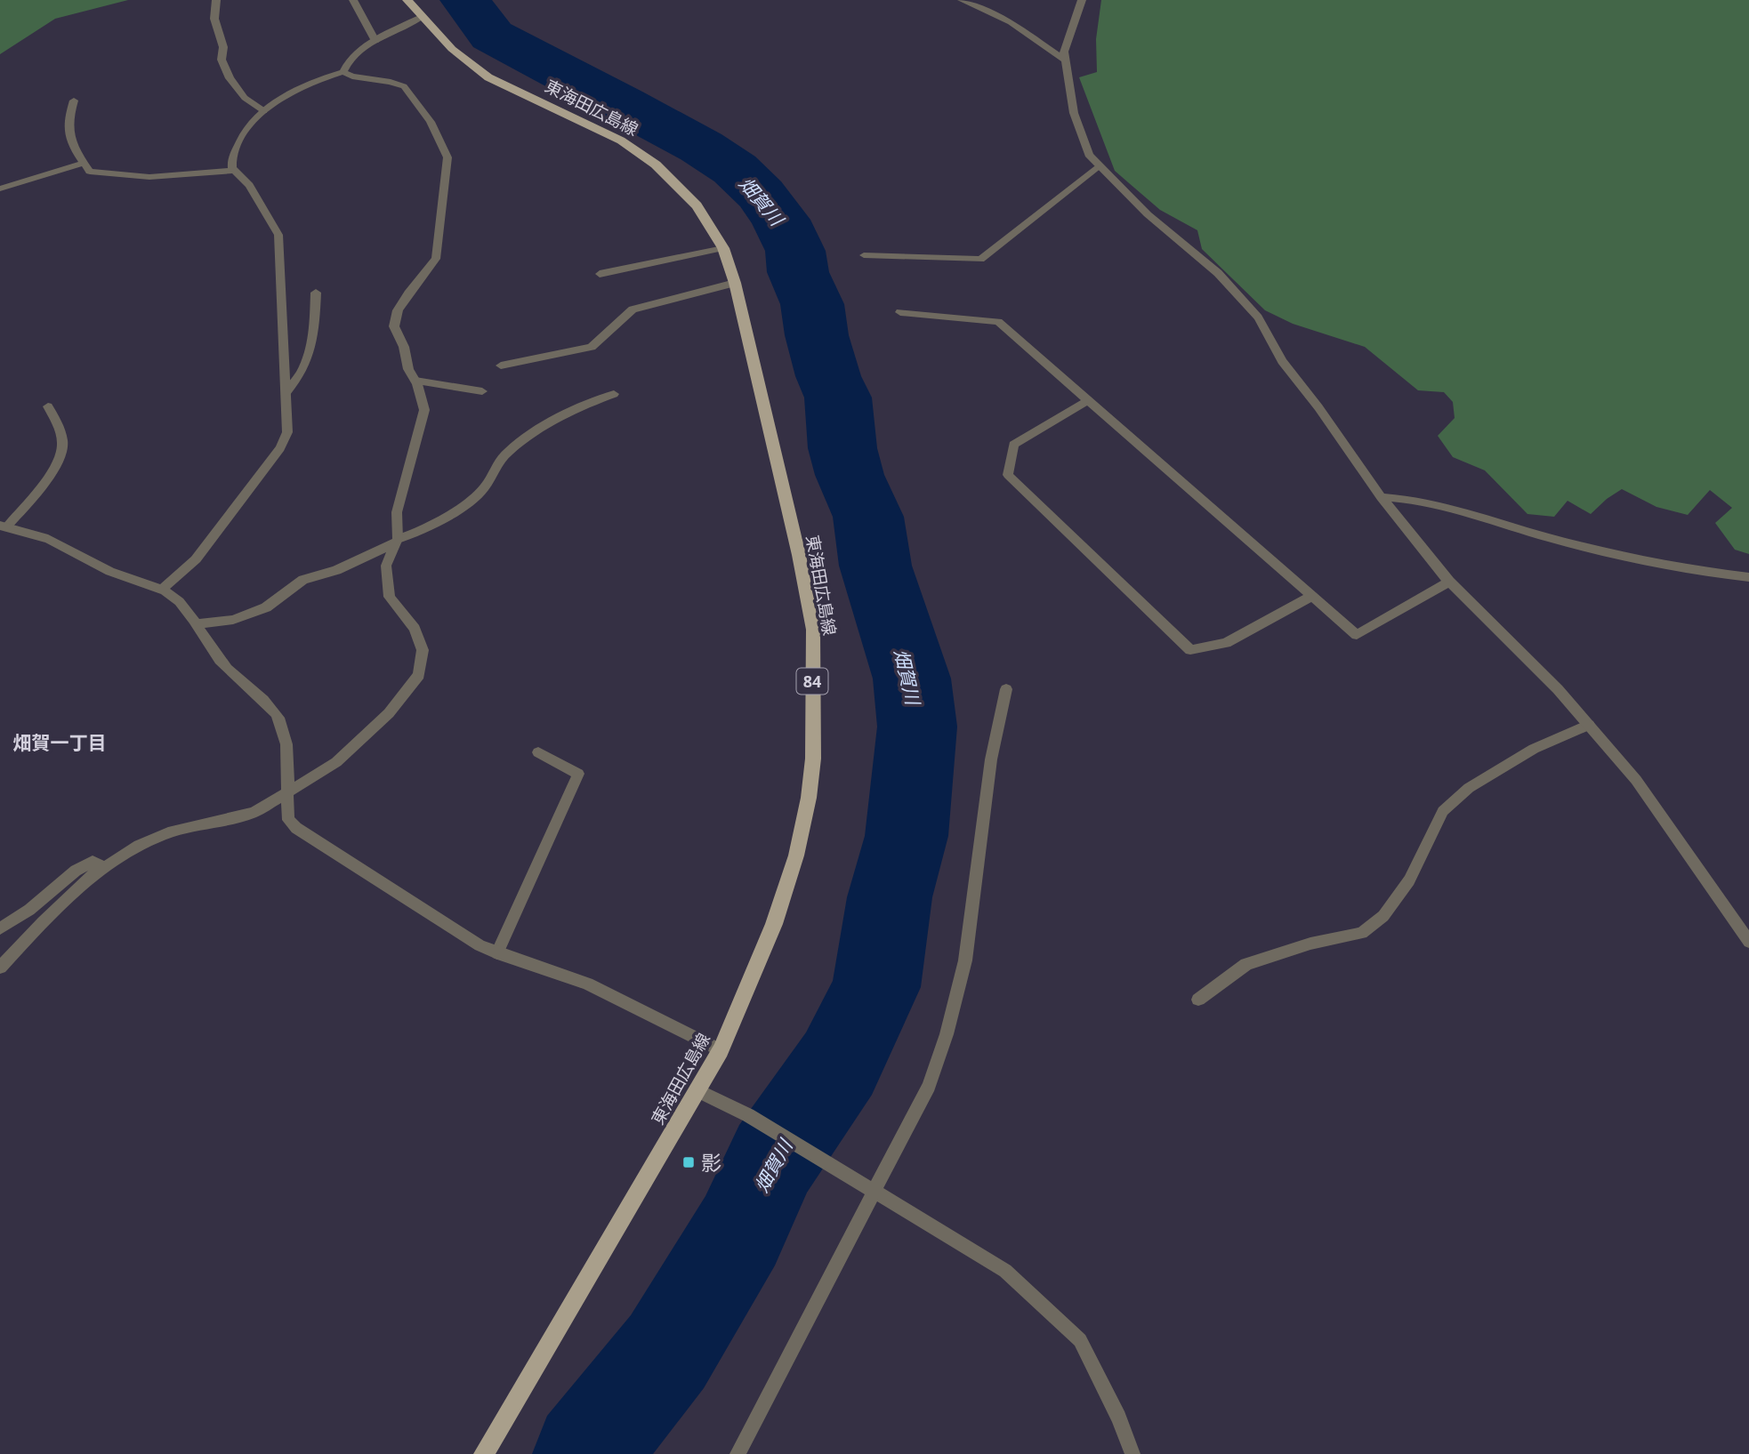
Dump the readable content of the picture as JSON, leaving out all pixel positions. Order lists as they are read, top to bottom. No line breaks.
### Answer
{"streets":{"main road":["東海田広島線","84"]},"districts":["畑賀一丁目"],"water":["畑賀川"],"places":{"transit":["影"]}}
